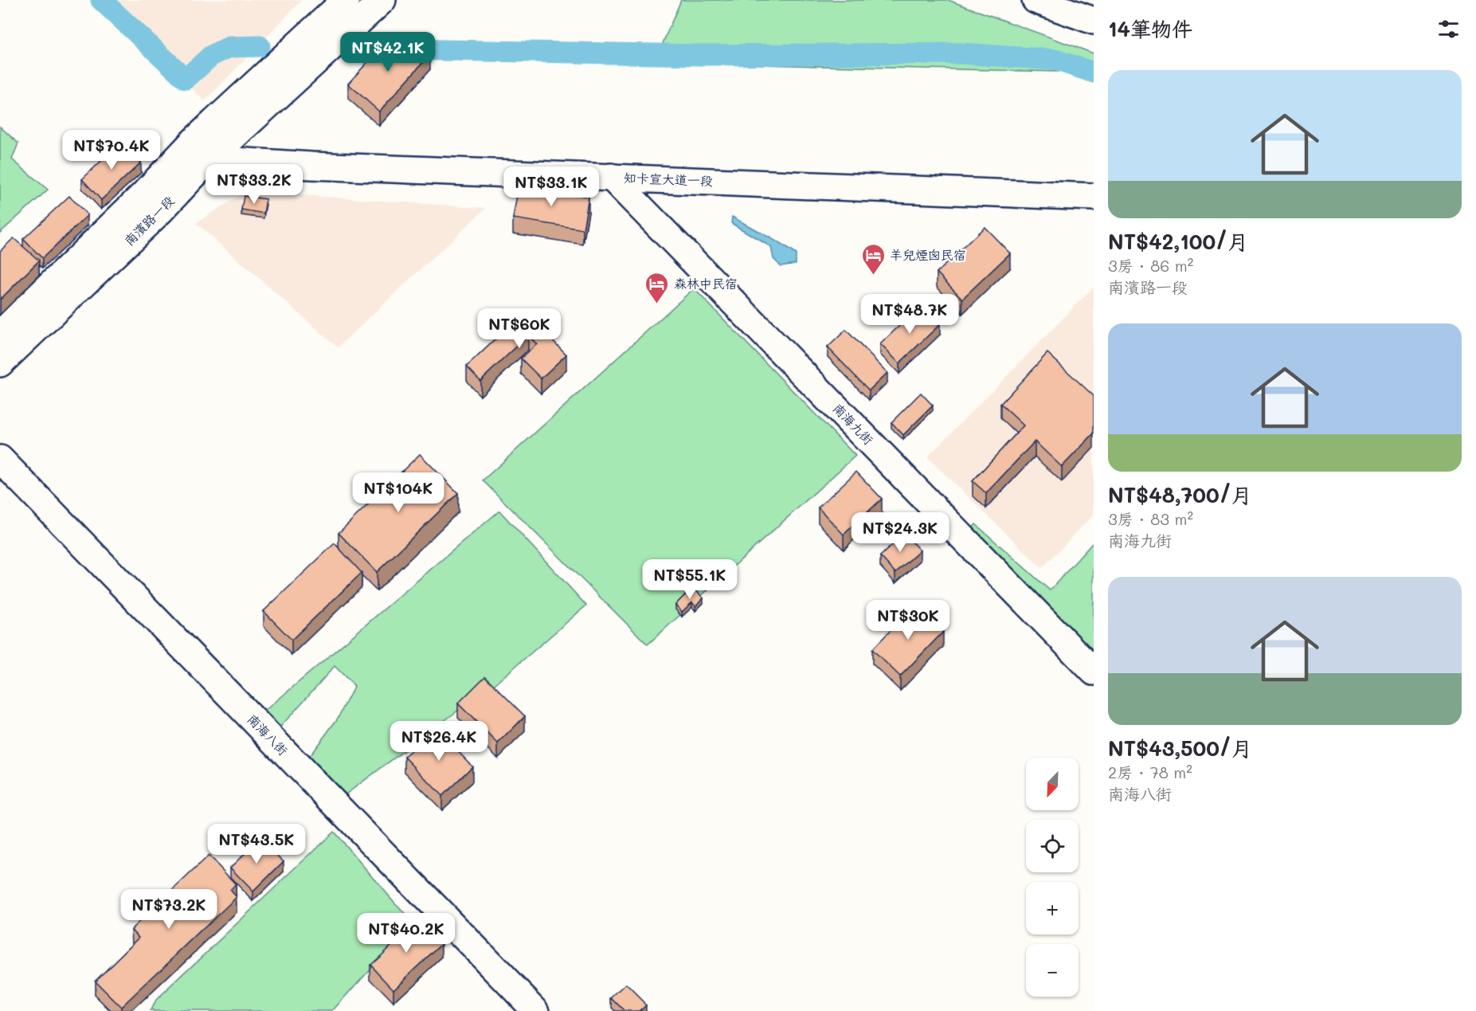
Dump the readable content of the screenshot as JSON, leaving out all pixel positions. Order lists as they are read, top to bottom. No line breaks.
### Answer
{"streets":{"street":["知卡宣大道一段","南濱路一段","南海九街","南海八街"]},"crossings":[["知卡宣大道一段","南濱路一段"],["知卡宣大道一段","南海九街"]],"places":{"hotel":["羊兒煙囪民宿","森林中民宿"]},"north":"bottom left","page":{"heading":"14筆物件","price":["NT$42.1K","NT$70.4K","NT$33.2K","NT$33.1K","NT$48.7K","NT$60K","NT$104K","NT$24.3K","NT$55.1K","NT$30K","NT$26.4K","NT$43.5K","NT$73.2K","NT$40.2K"],"list":[{"name":"NT$42,100/月","note":"3房 · 86 m² · 南濱路一段"},{"name":"NT$48,700/月","note":"3房 · 83 m² · 南海九街"},{"name":"NT$43,500/月","note":"2房 · 78 m² · 南海八街"}],"map_buttons":["+","−"]}}
